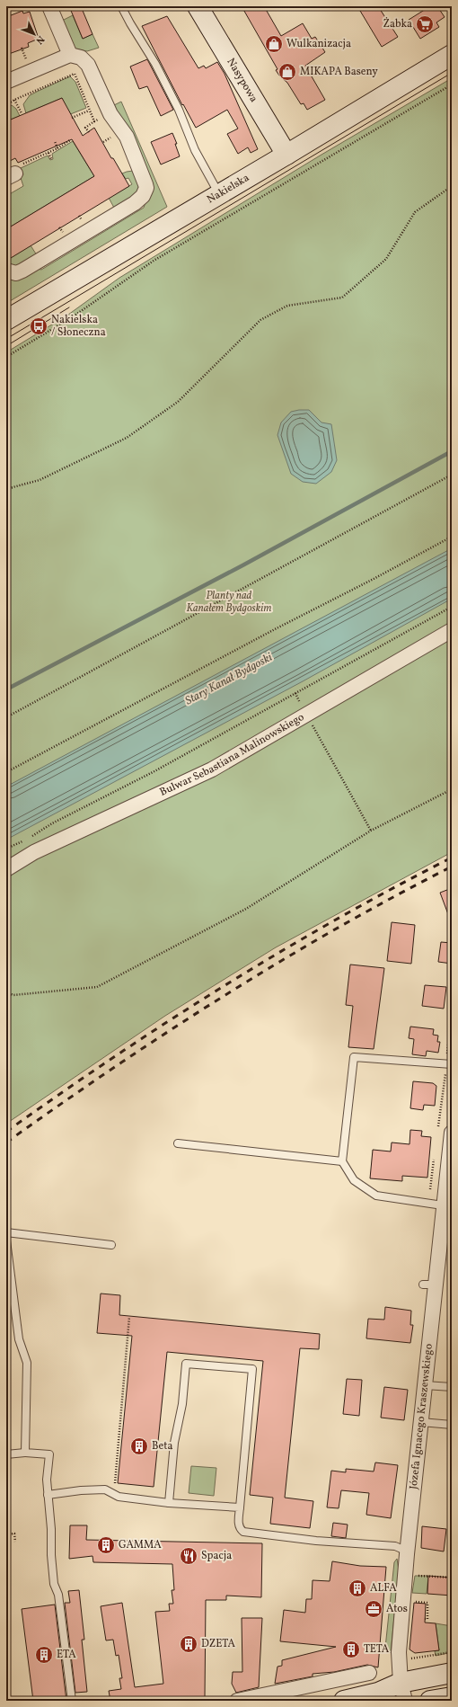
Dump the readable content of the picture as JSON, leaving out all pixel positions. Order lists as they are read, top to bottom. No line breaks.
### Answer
{"streets":{"main road":["Nasypowa","Nakielska"],"street":["Bulwar Sebastiana Malinowskiego","Józefa Ignacego Kraszewskiego"]},"crossings":[["Nasypowa","Nakielska"]],"water":["Stary Kanał Bydgoski"],"parks":["Planty nad Kanałem Bydgoskim"],"places":{"supermarket":["Żabka"],"shop":["Wulkanizacja","MIKAPA Baseny"],"bus stop":["Nakielska / Słoneczna"],"building":["Beta","GAMMA","ALFA","DZETA","TETA","ETA"],"restaurant":["Spacja"],"office":["Atos"]},"north":"bottom right"}
